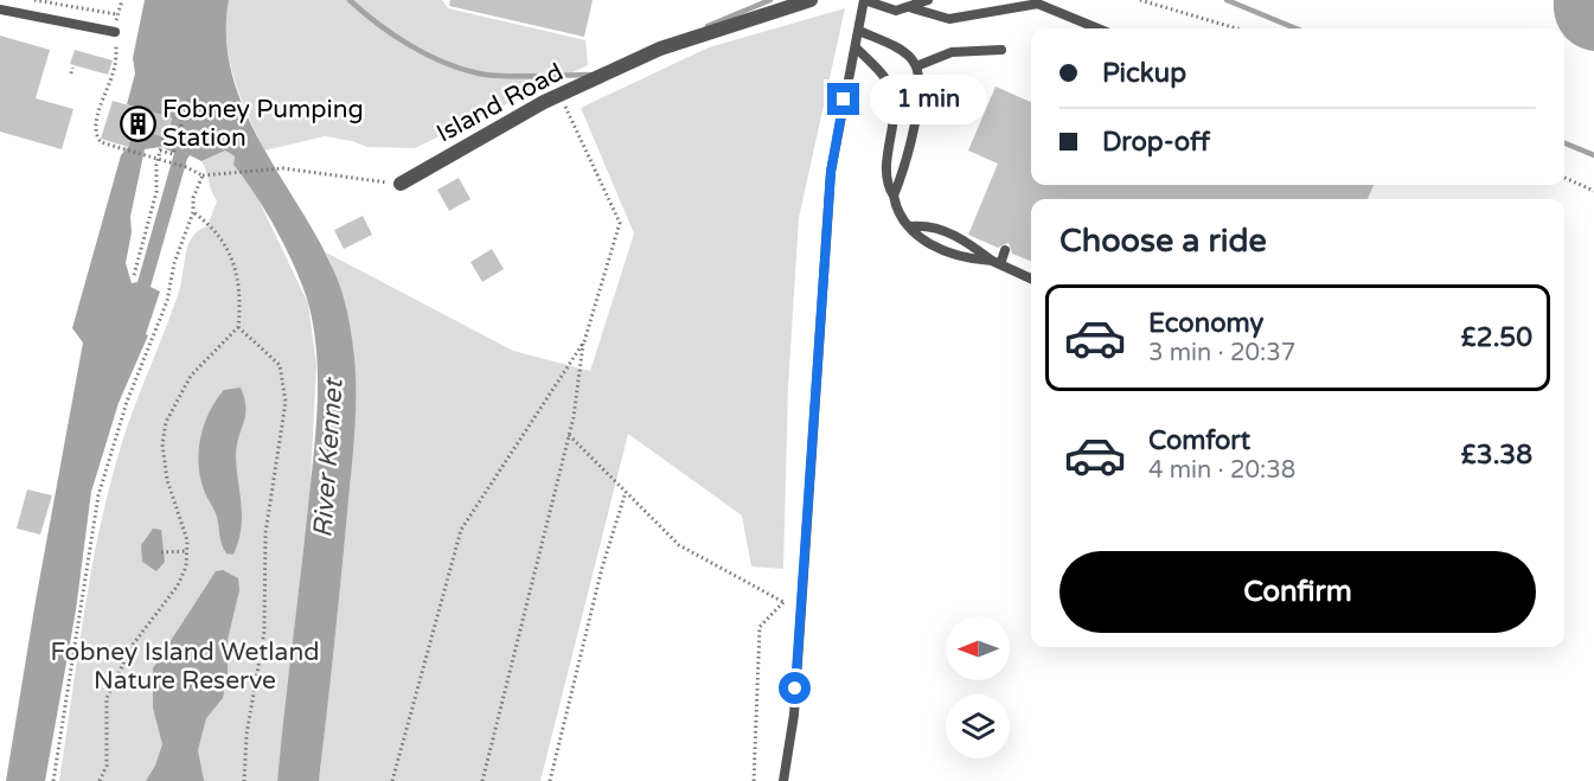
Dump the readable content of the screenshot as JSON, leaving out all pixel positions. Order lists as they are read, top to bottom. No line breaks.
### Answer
{"streets":{"street":["Island Road"]},"water":["River Kennet"],"parks":["Fobney Island Wetland Nature Reserve"],"places":{"building":["Fobney Pumping Station"]},"north":"left","page":{"banner":["Pickup","Drop-off"],"bubble":"1 min","heading":"Choose a ride","list":[{"name":"Economy","note":"3 min · 20:37","value":"£2.50"},{"name":"Comfort","note":"4 min · 20:38","value":"£3.38"}],"buttons":"Confirm"}}
